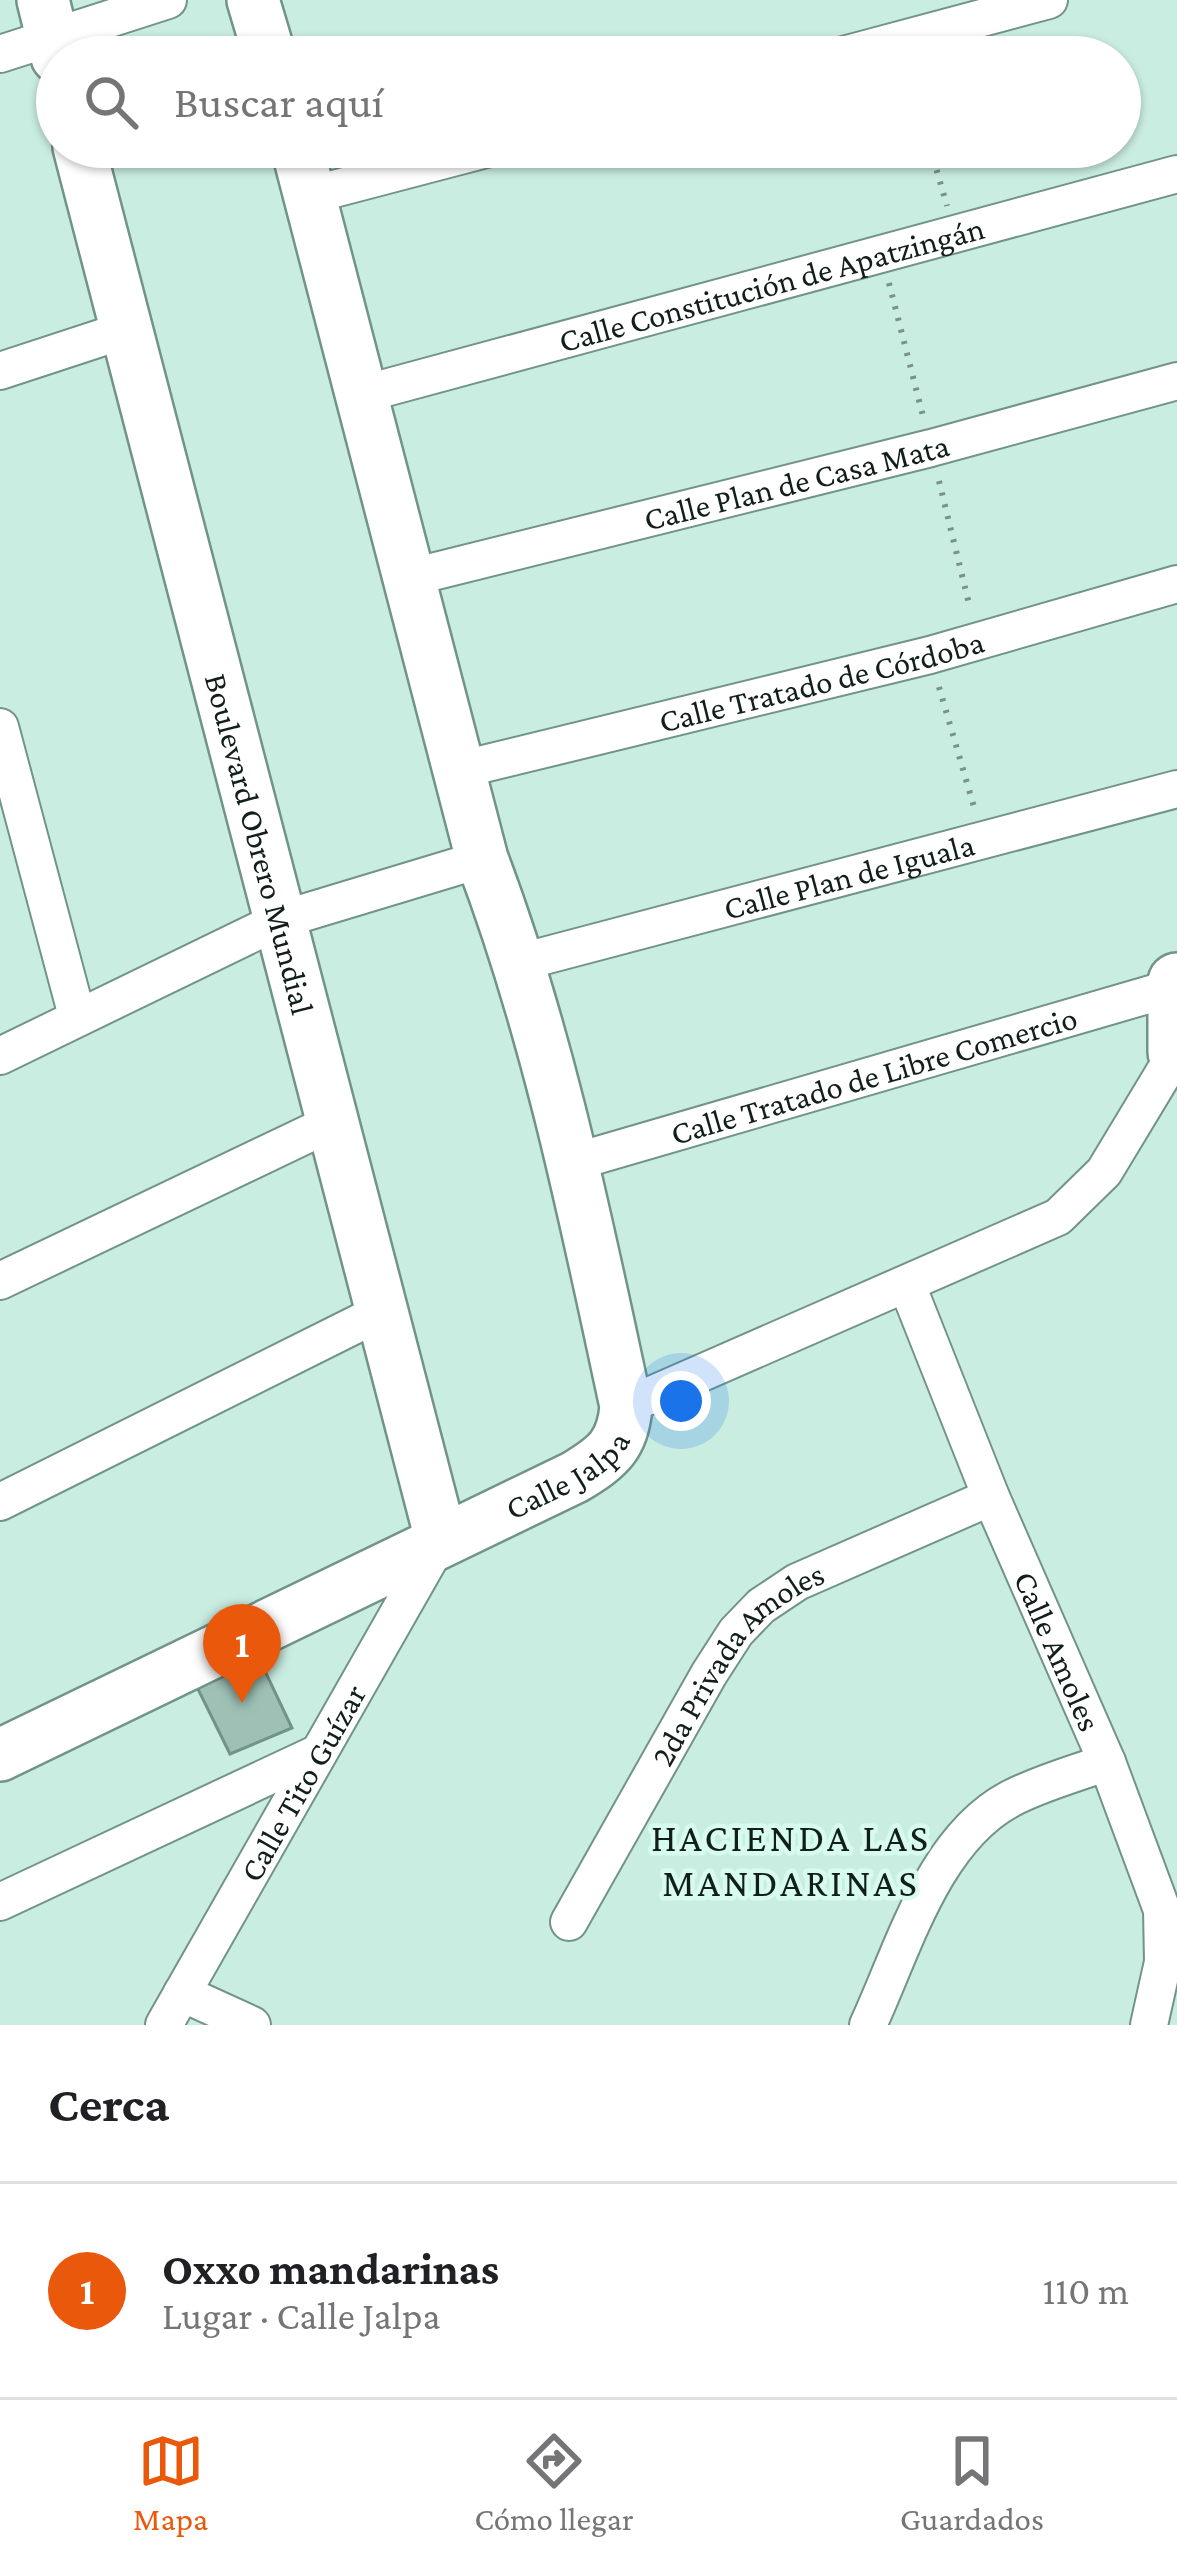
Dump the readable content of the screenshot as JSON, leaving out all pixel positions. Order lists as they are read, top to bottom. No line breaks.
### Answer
{"streets":{"street":["Calle Constitución de Apatzingán","Calle Plan de Casa Mata","Calle Tratado de Córdoba","Boulevard Obrero Mundial","Calle Plan de Iguala","Calle Tratado de Libre Comercio","Calle Jalpa","Calle Amoles","2da Privada Amoles","Calle Tito Guízar"]},"crossings":[["Boulevard Obrero Mundial","Calle Jalpa"],["Boulevard Obrero Mundial","Calle Tito Guízar"],["Calle Jalpa","Calle Amoles"],["Calle Jalpa","Calle Tito Guízar"],["Calle Amoles","2da Privada Amoles"]],"districts":["HACIENDA LAS MANDARINAS"],"page":{"search":"Buscar aquí","pins":"1","heading":"Cerca","list":[{"mark":"1","name":"Oxxo mandarinas","note":"Lugar · Calle Jalpa","value":"110 m"}],"nav":["Mapa","Cómo llegar","Guardados"]}}
